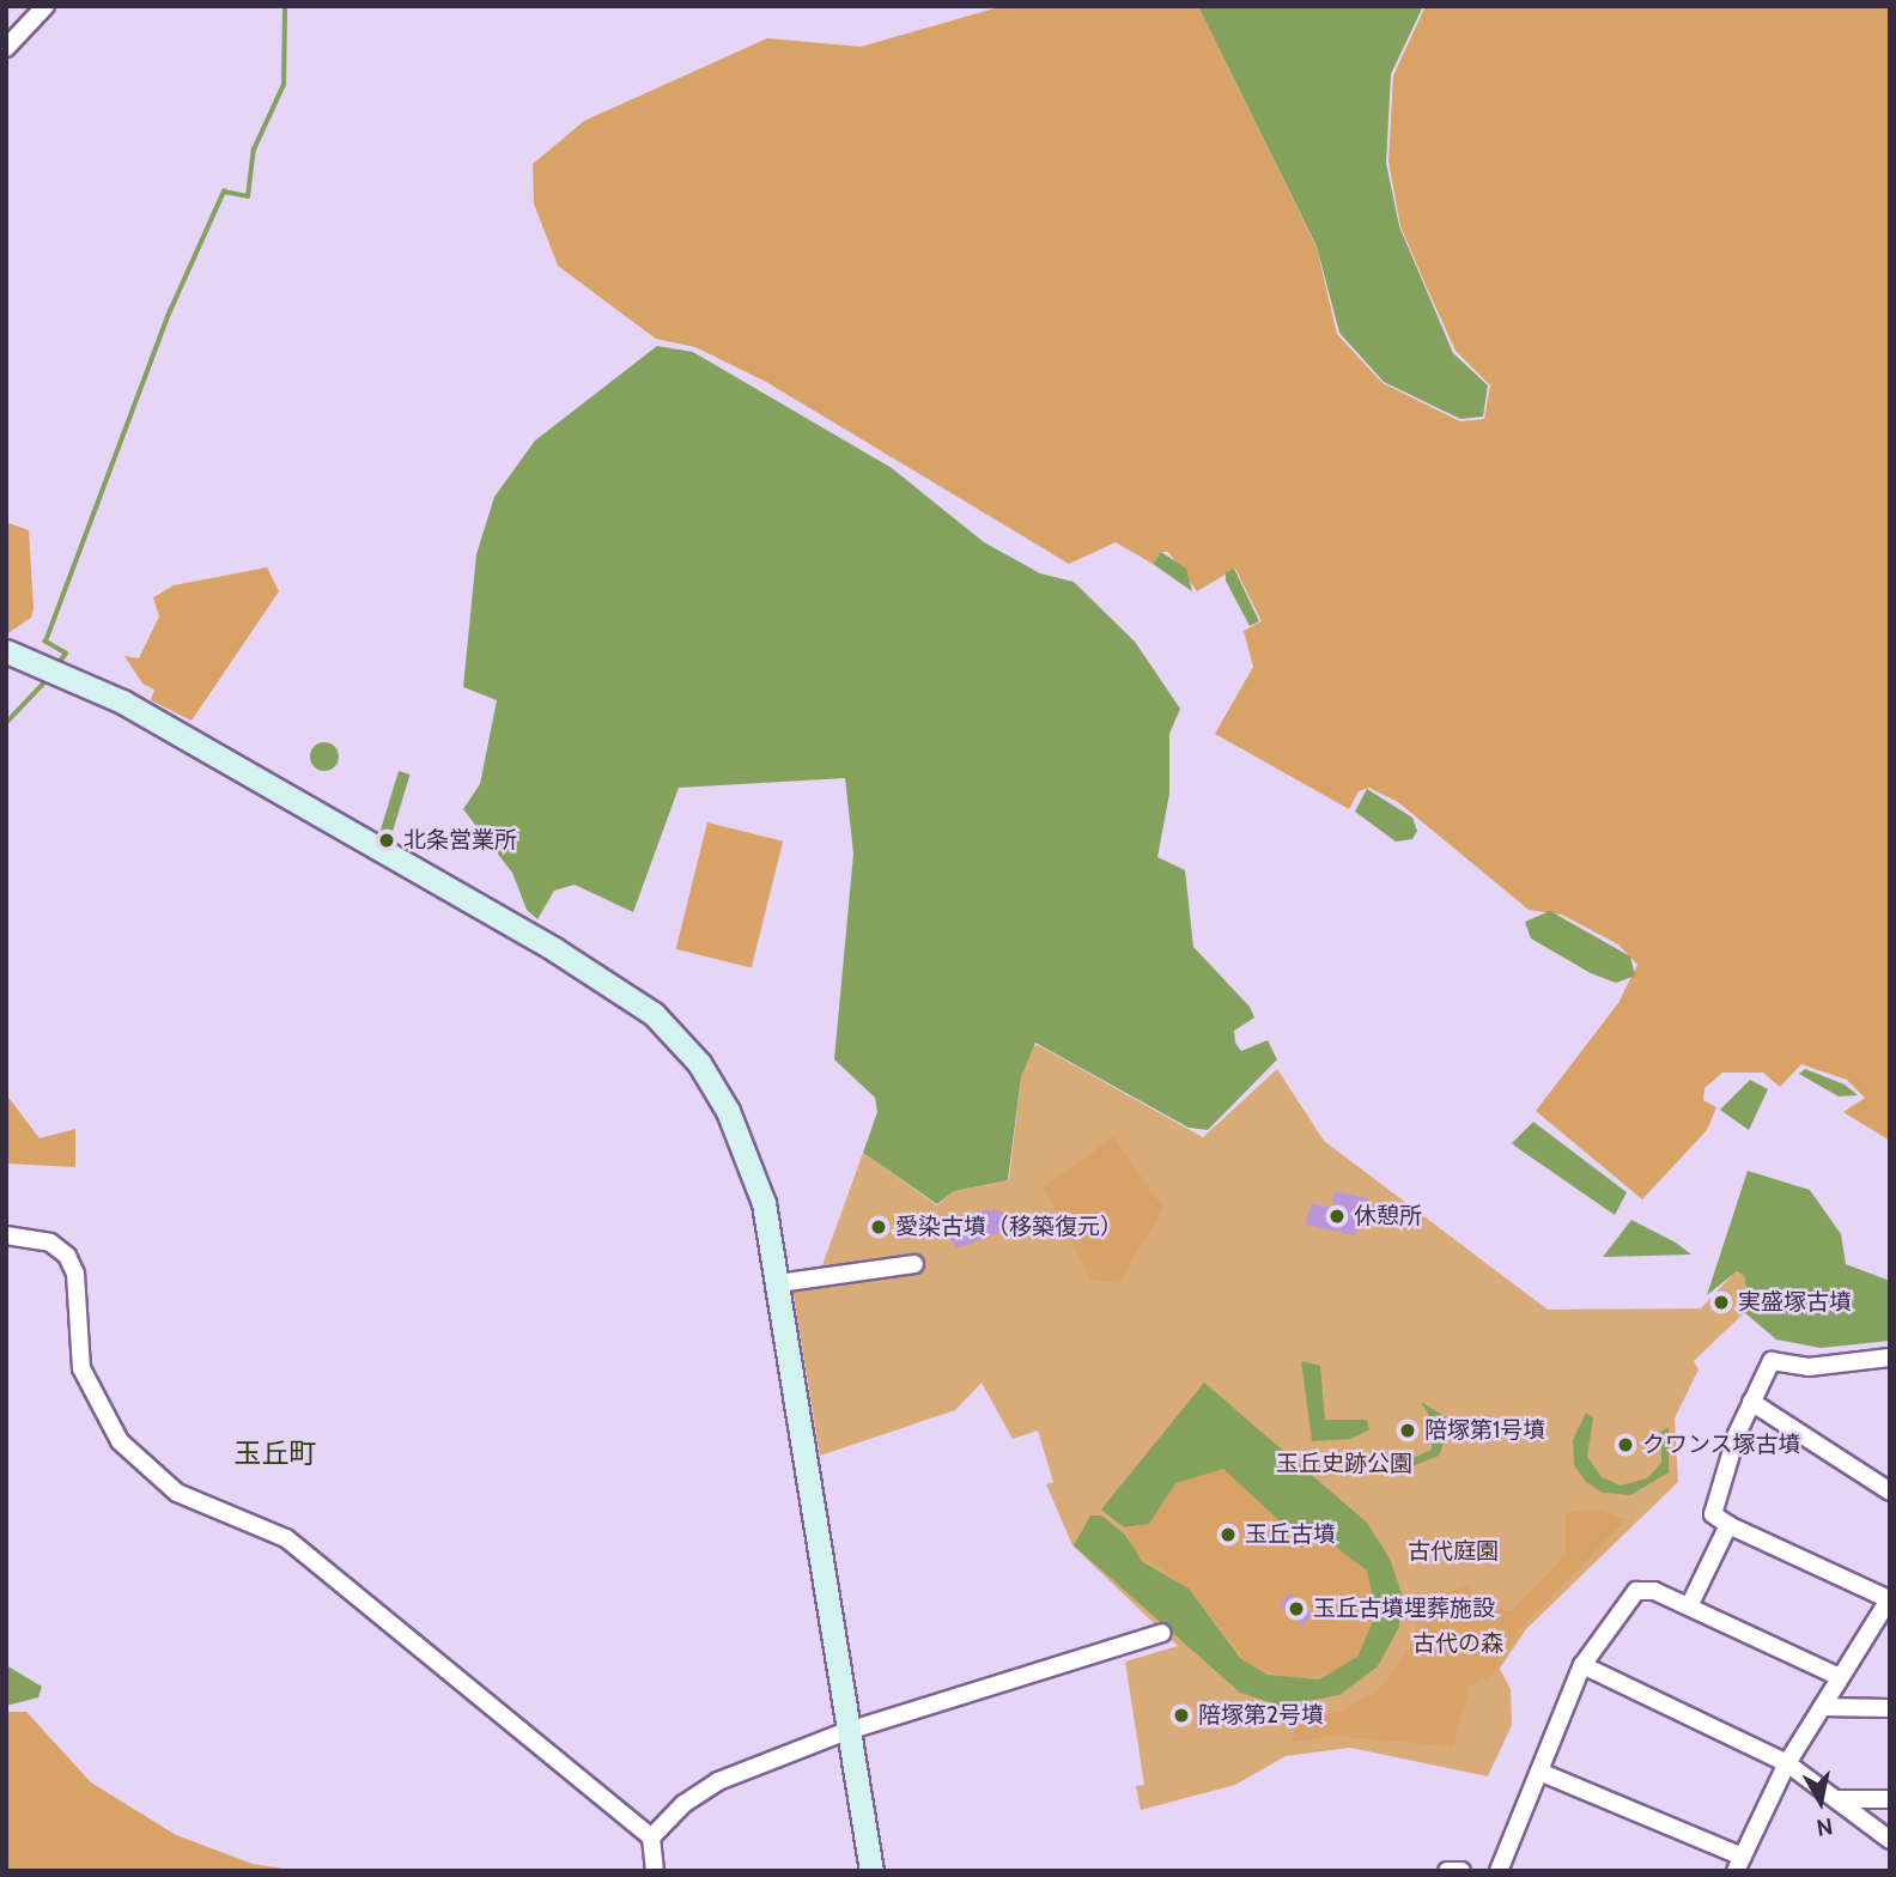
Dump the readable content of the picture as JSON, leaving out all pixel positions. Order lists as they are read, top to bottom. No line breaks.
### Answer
{"districts":["玉丘町"],"parks":["玉丘史跡公園","古代庭園","古代の森"],"places":["北条営業所","休憩所","愛染古墳（移築復元）","実盛塚古墳","陪塚第1号墳","クワンス塚古墳","玉丘古墳","玉丘古墳埋葬施設","陪塚第2号墳"],"north":"bottom"}
